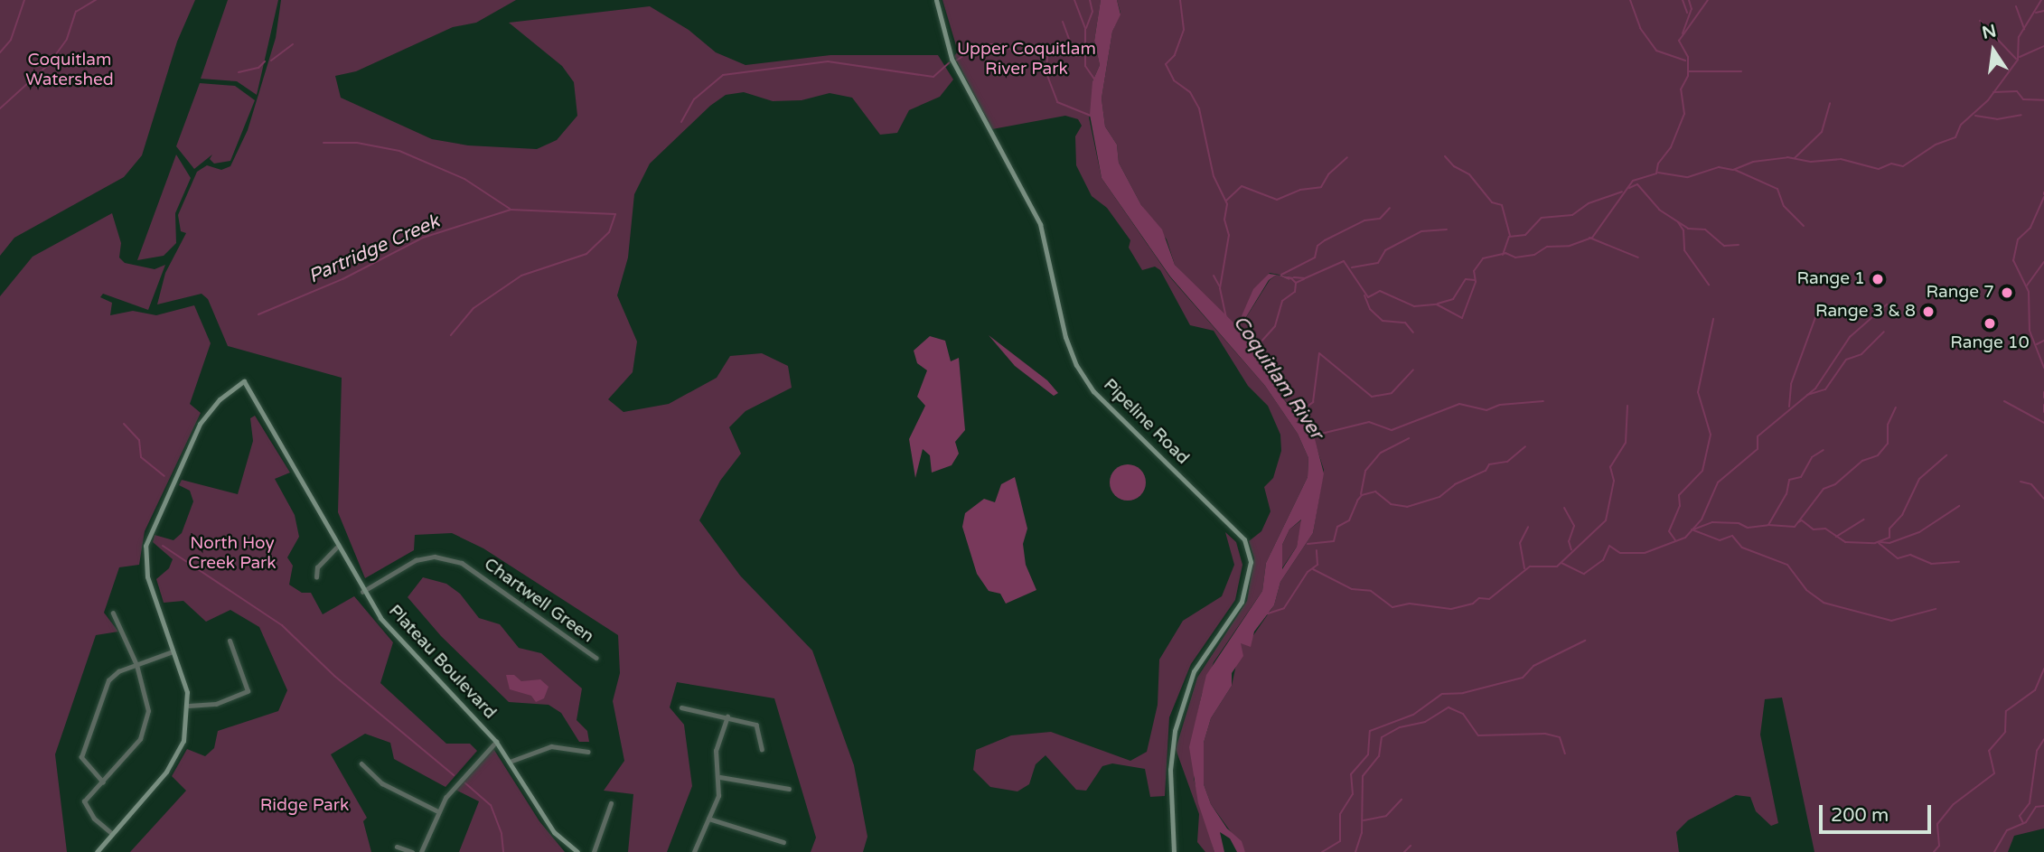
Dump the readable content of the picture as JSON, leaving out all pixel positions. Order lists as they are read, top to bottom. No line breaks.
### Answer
{"streets":{"street":["Pipeline Road","Chartwell Green","Plateau Boulevard"]},"crossings":[["Chartwell Green","Plateau Boulevard"]],"water":["Partridge Creek","Coquitlam River"],"parks":["Upper Coquitlam River Park","Coquitlam Watershed","North Hoy Creek Park","Ridge Park"],"places":["Range 1","Range 7","Range 3 & 8","Range 10"],"scale_bar":"200 m","north":"top"}
